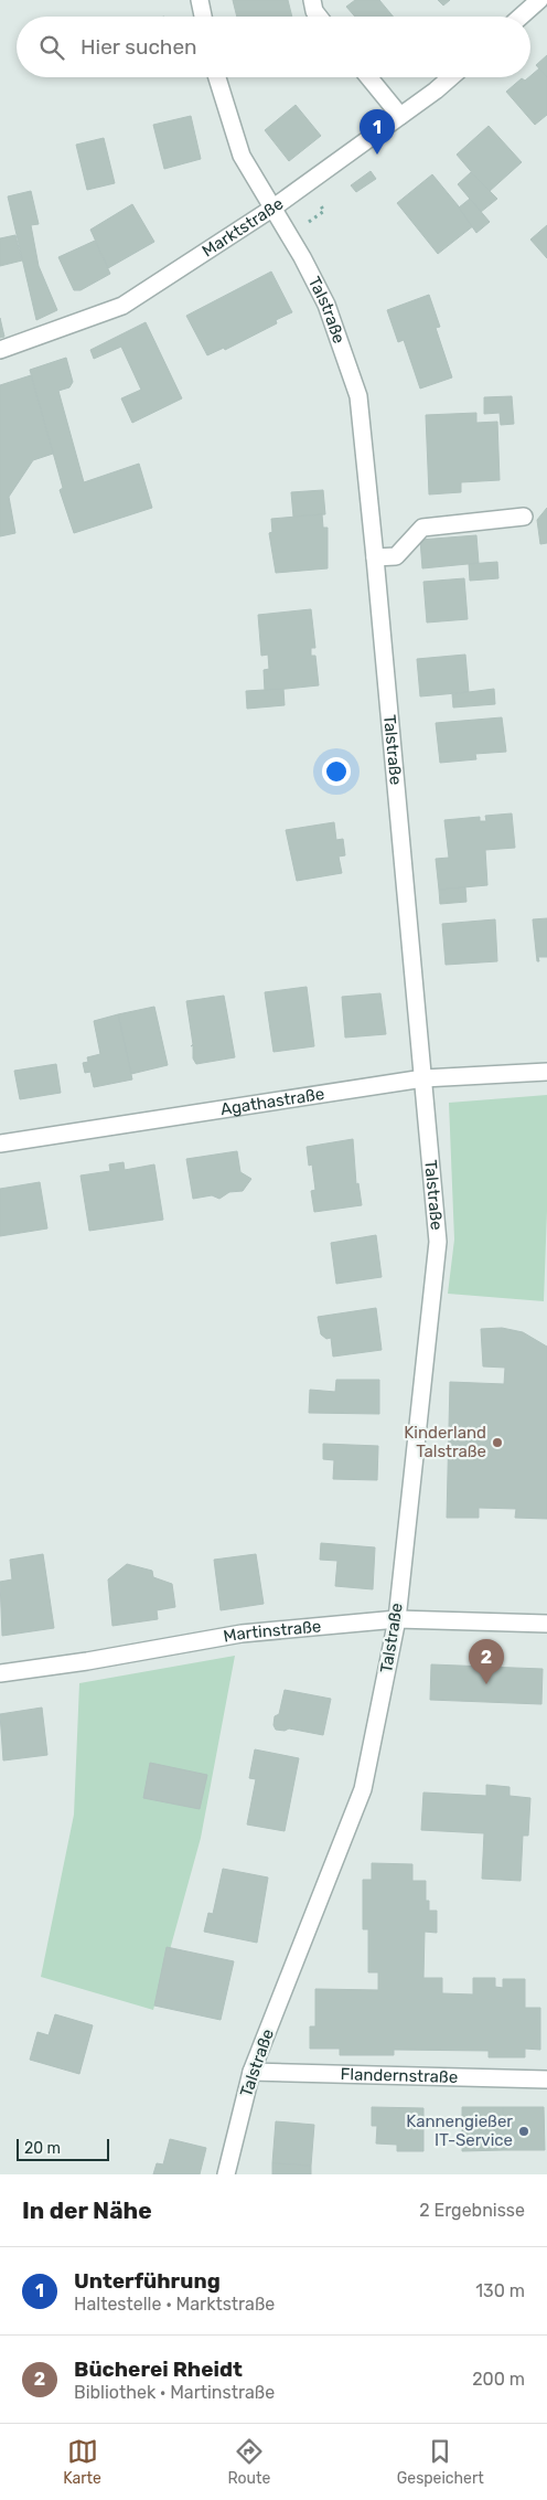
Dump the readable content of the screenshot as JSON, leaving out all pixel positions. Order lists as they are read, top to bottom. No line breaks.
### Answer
{"streets":{"street":["Marktstraße","Talstraße","Agathastraße","Martinstraße","Flandernstraße"]},"crossings":[["Marktstraße","Talstraße"],["Talstraße","Agathastraße"],["Talstraße","Martinstraße"],["Talstraße","Flandernstraße"]],"places":["Kinderland Talstraße","Kannengießer IT-Service"],"scale_bar":"20 m","page":{"search":"Hier suchen","pins":["1","2"],"scale":"20 m","heading":["In der Nähe","2 Ergebnisse"],"list":[{"mark":"1","name":"Unterführung","note":"Haltestelle · Marktstraße","value":"130 m"},{"mark":"2","name":"Bücherei Rheidt","note":"Bibliothek · Martinstraße","value":"200 m"}],"nav":["Karte","Route","Gespeichert"]}}
